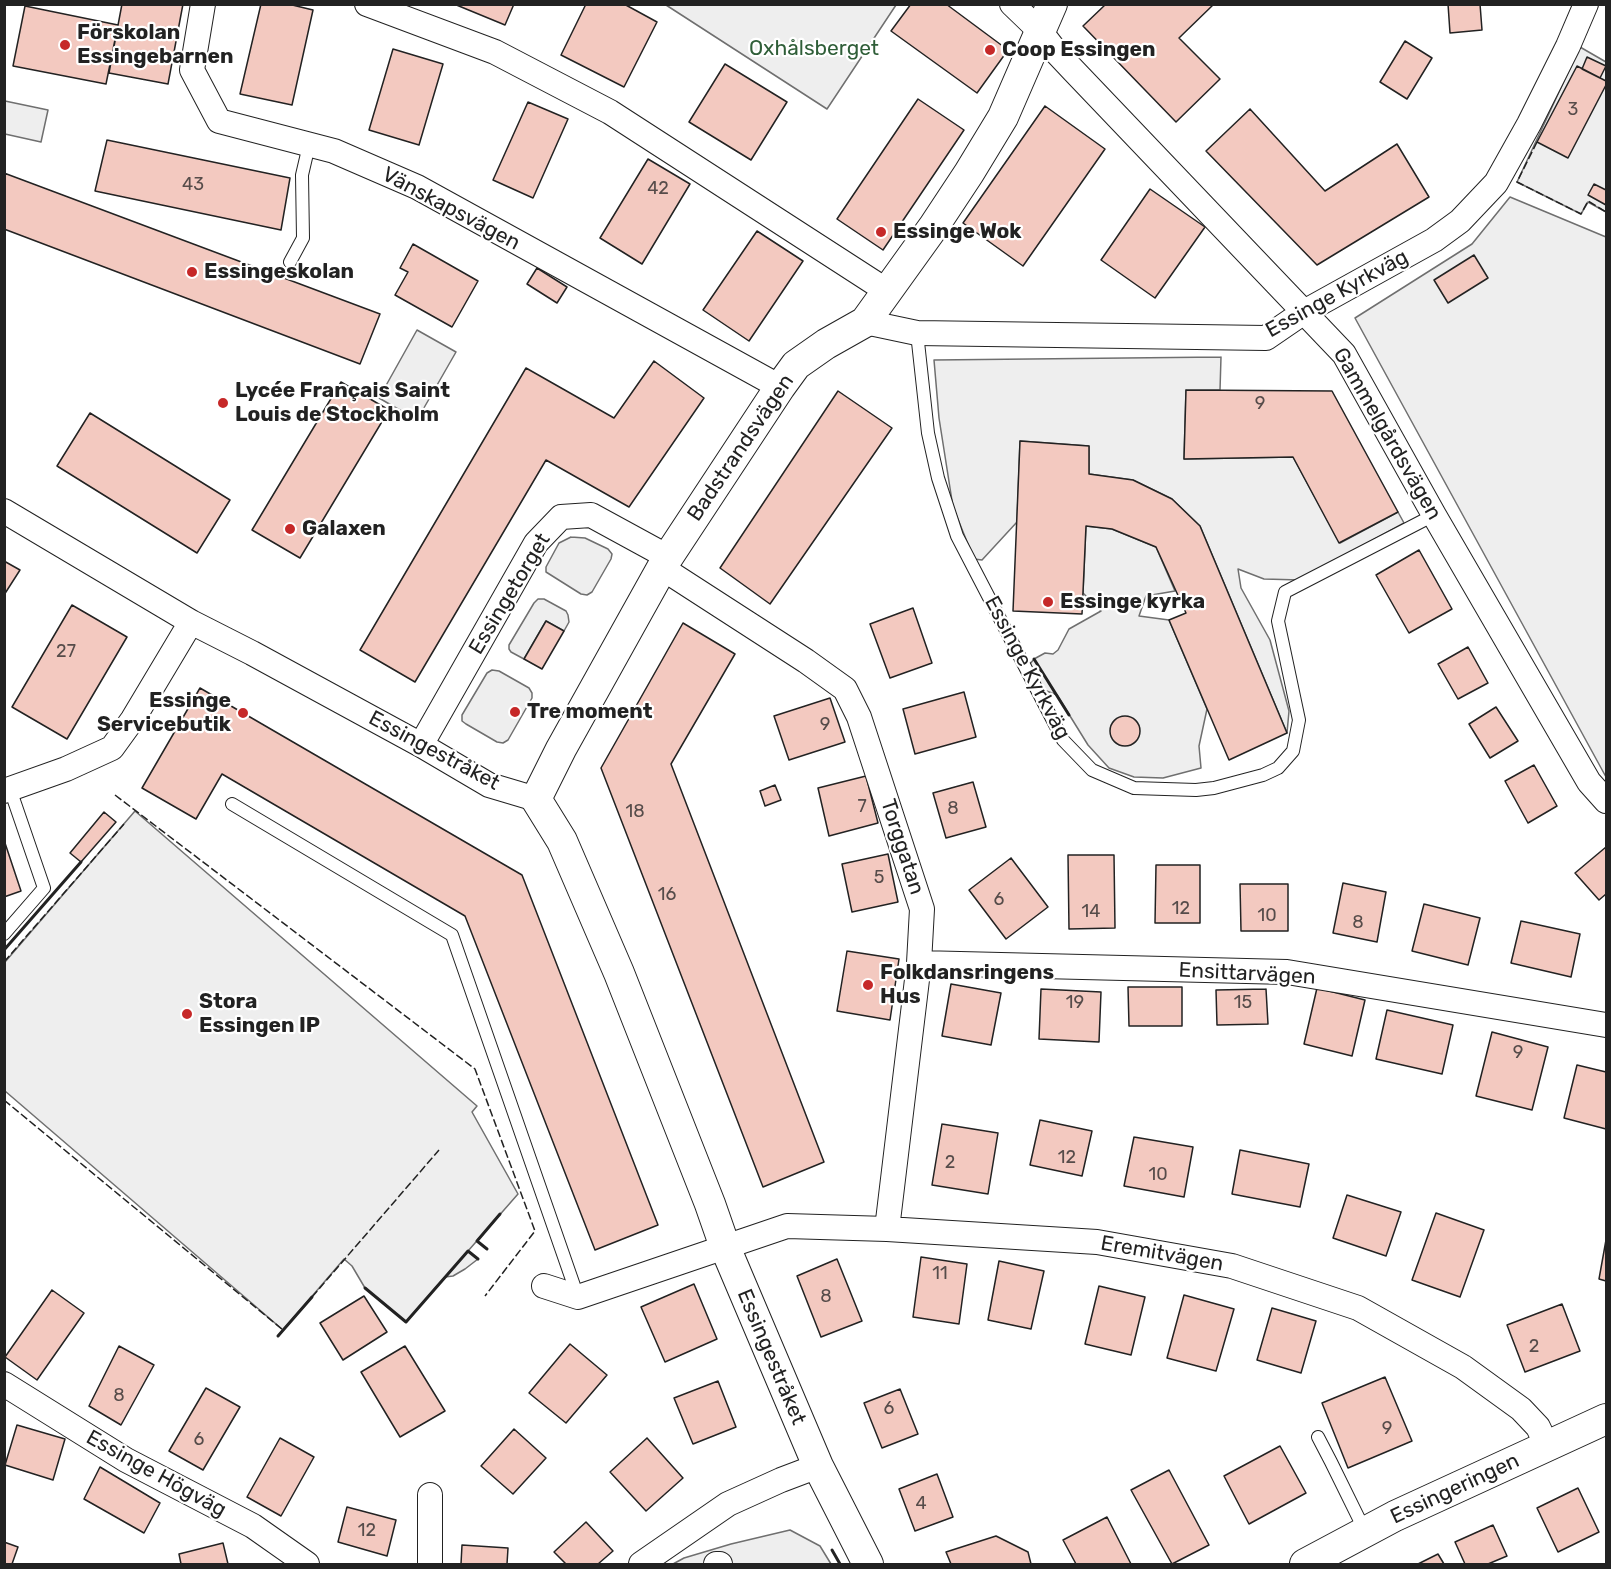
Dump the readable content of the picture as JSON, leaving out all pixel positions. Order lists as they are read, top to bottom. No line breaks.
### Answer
{"streets":{"street":["Vänskapsvägen","Essinge Kyrkväg","Gammelgårdsvägen","Badstrandsvägen","Essingetorget","Essingestråket","Torggatan","Ensittarvägen","Eremitvägen","Essinge Högväg","Essingeringen"]},"crossings":[["Vänskapsvägen","Badstrandsvägen"],["Essinge Kyrkväg","Gammelgårdsvägen"],["Essinge Kyrkväg","Badstrandsvägen"],["Gammelgårdsvägen","Badstrandsvägen"],["Badstrandsvägen","Essingetorget"],["Badstrandsvägen","Essingestråket"],["Badstrandsvägen","Torggatan"],["Essingetorget","Essingestråket"],["Essingetorget","Torggatan"],["Essingestråket","Eremitvägen"],["Torggatan","Ensittarvägen"],["Torggatan","Eremitvägen"],["Eremitvägen","Essingeringen"]],"parks":["Oxhålsberget"],"places":["Förskolan Essingebarnen","Coop Essingen","Essinge Wok","Essingeskolan","Lycée Français Saint Louis de Stockholm","Galaxen","Essinge kyrka","Tre moment","Essinge Servicebutik","Folkdansringens Hus","Stora Essingen IP"],"house_numbers":["3","43","42","9","27","9","7","8","18","5","16","6","12","14","10","8","19","15","9","12","2","10","11","8","2","8","6","9","6","4","12"]}
